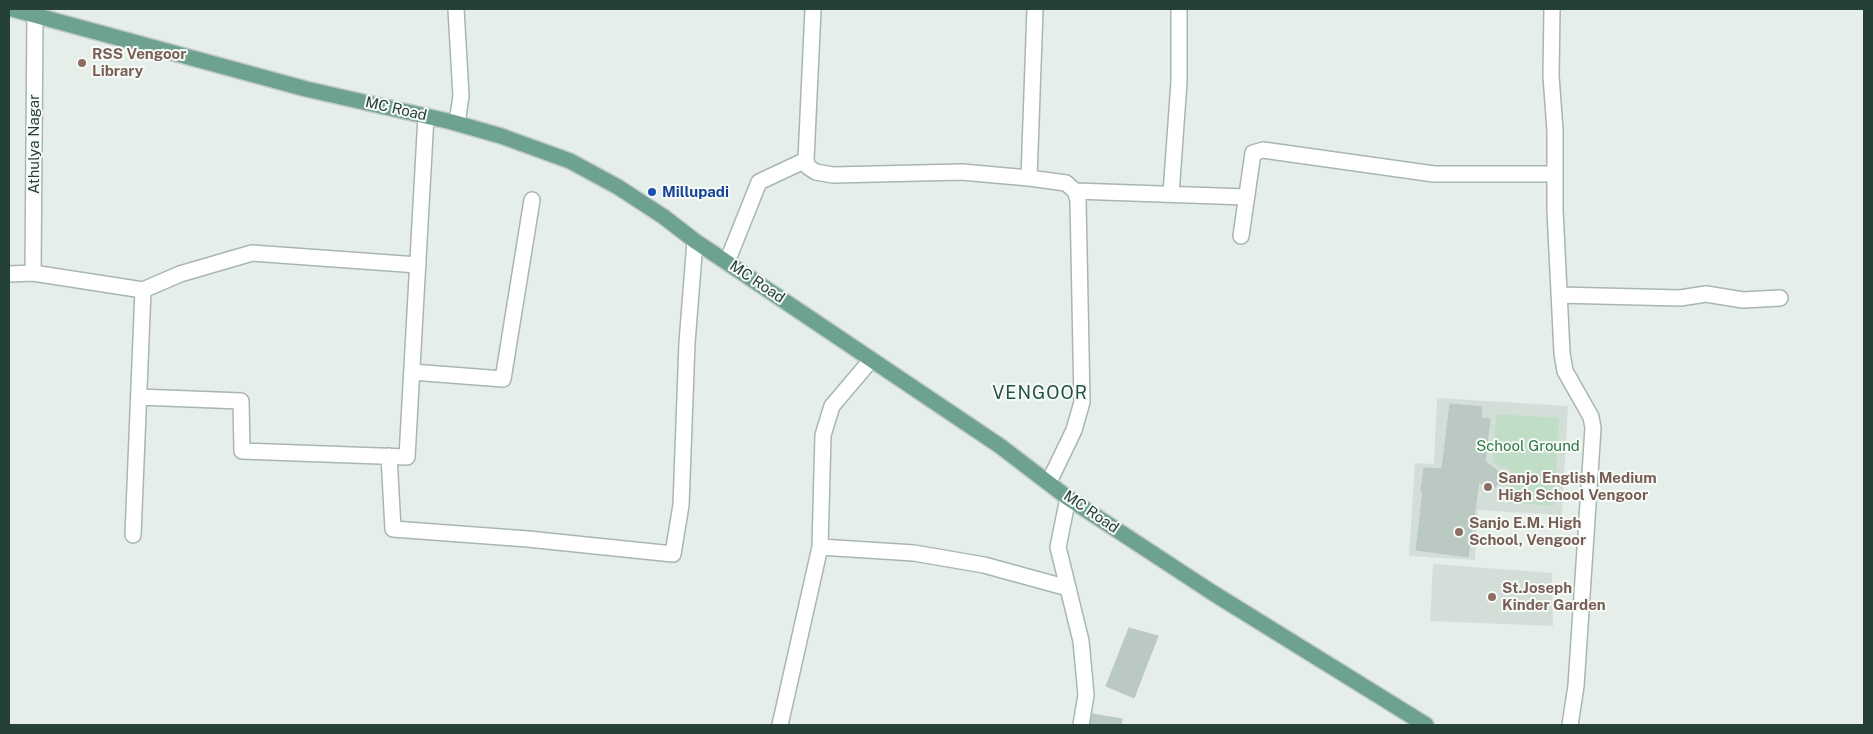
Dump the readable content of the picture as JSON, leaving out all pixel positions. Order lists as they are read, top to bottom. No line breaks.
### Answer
{"streets":{"main road":["MC Road"],"street":["Athulya Nagar"]},"crossings":[["MC Road","Athulya Nagar"]],"districts":["VENGOOR"],"parks":["School Ground"],"places":["RSS Vengoor Library","Millupadi","Sanjo English Medium High School Vengoor","Sanjo E.M. High School, Vengoor","St.Joseph Kinder Garden"]}
